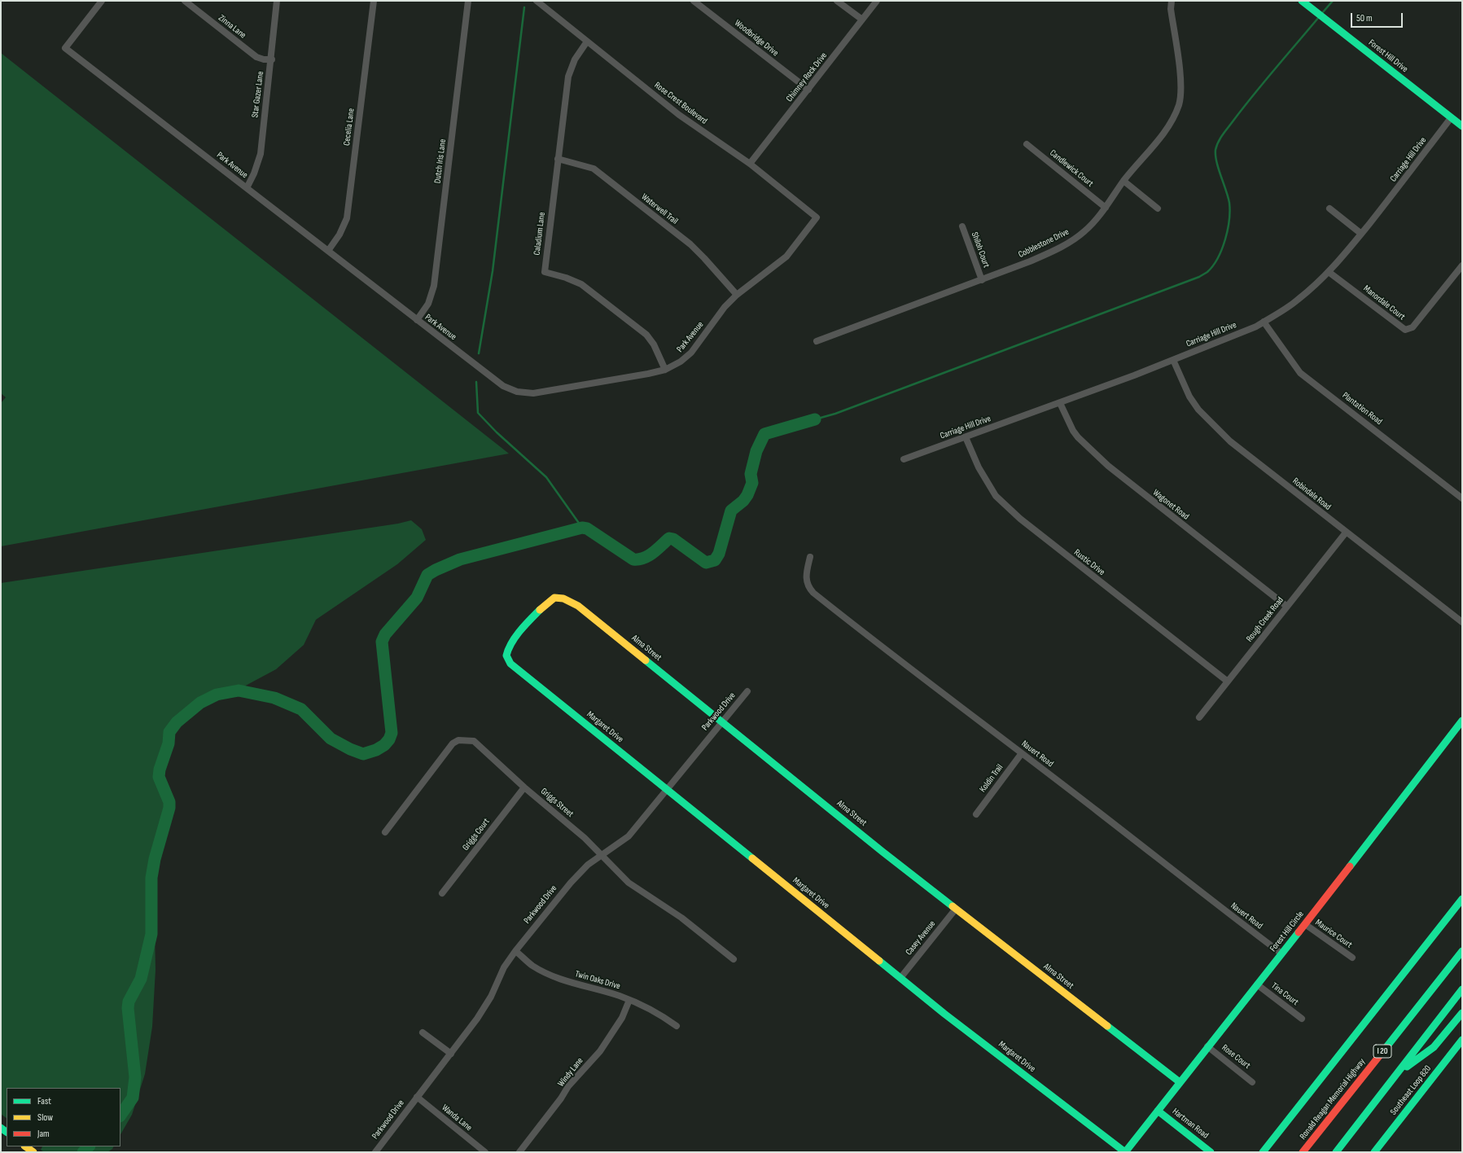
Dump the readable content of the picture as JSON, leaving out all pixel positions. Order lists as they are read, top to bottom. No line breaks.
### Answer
{"streets":{"main road":["Forest Hill Drive","Alma Street","Margaret Drive","Forest Hill Circle","I 20","Southeast Loop 820","Ronald Reagan Memorial Highway","Hartman Road"],"street":["Zinna Lane","Woodbridge Drive","Chimney Rock Drive","Star Gazer Lane","Rose Crest Boulevard","Cecelia Lane","Carriage Hill Drive","Dutch Iris Lane","Park Avenue","Candlewick Court","Waterwell Trail","Caladium Lane","Cobblestone Drive","Shiloh Court","Manordale Court","Plantation Road","Robindale Road","Wagonet Road","Rustic Drive","Rough Creek Road","Parkwood Drive","Nauert Road","Koldin Trail","Griggs Street","Griggs Court","Maurice Court","Casey Avenue","Twin Oaks Drive","Tina Court","Rose Court","Windy Lane","Wanda Lane"]},"crossings":[["Zinna Lane","Star Gazer Lane"],["Woodbridge Drive","Chimney Rock Drive"],["Forest Hill Drive","Carriage Hill Drive"],["Chimney Rock Drive","Rose Crest Boulevard"],["Star Gazer Lane","Park Avenue"],["Rose Crest Boulevard","Park Avenue"],["Rose Crest Boulevard","Caladium Lane"],["Cecelia Lane","Park Avenue"],["Carriage Hill Drive","Manordale Court"],["Carriage Hill Drive","Plantation Road"],["Carriage Hill Drive","Robindale Road"],["Carriage Hill Drive","Wagonet Road"],["Carriage Hill Drive","Rustic Drive"],["Dutch Iris Lane","Park Avenue"],["Park Avenue","Waterwell Trail"],["Park Avenue","Caladium Lane"],["Candlewick Court","Cobblestone Drive"],["Waterwell Trail","Caladium Lane"],["Cobblestone Drive","Shiloh Court"],["Robindale Road","Rough Creek Road"],["Wagonet Road","Rough Creek Road"],["Rustic Drive","Rough Creek Road"],["Alma Street","Parkwood Drive"],["Alma Street","Margaret Drive"],["Alma Street","Forest Hill Circle"],["Alma Street","Casey Avenue"],["Parkwood Drive","Margaret Drive"],["Parkwood Drive","Griggs Street"],["Parkwood Drive","Twin Oaks Drive"],["Parkwood Drive","Wanda Lane"],["Margaret Drive","Forest Hill Circle"],["Margaret Drive","Casey Avenue"],["Nauert Road","Koldin Trail"],["Nauert Road","Forest Hill Circle"],["Griggs Street","Griggs Court"],["Forest Hill Circle","Maurice Court"],["Forest Hill Circle","Tina Court"],["Forest Hill Circle","Rose Court"],["Forest Hill Circle","Hartman Road"],["Twin Oaks Drive","Windy Lane"]],"legend":["Fast","Slow","Jam"],"scale_bar":"50 m"}
